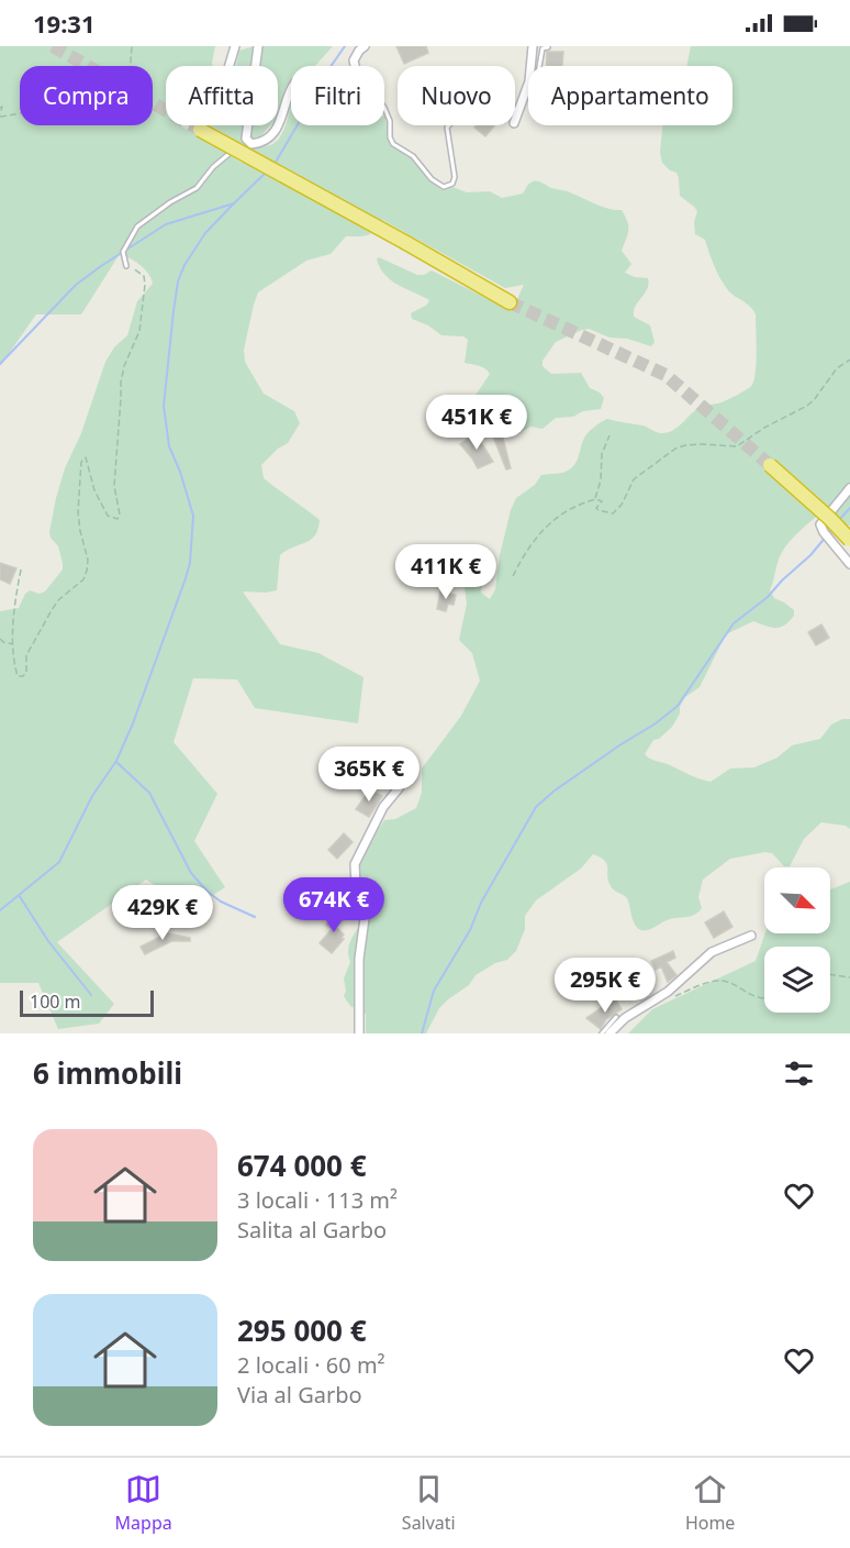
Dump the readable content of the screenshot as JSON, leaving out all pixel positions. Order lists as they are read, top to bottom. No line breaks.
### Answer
{"scale_bar":"100 m","north":"bottom right","page":{"status":"19:31","chip":["Compra","Affitta","Filtri","Nuovo","Appartamento"],"price":["451K €","411K €","365K €","674K €","429K €","295K €"],"scale":"100 m","heading":"6 immobili","list":[{"name":"674 000 €","note":"3 locali · 113 m² · Salita al Garbo"},{"name":"295 000 €","note":"2 locali · 60 m² · Via al Garbo"}],"tabs":["Mappa","Salvati","Home"]}}
